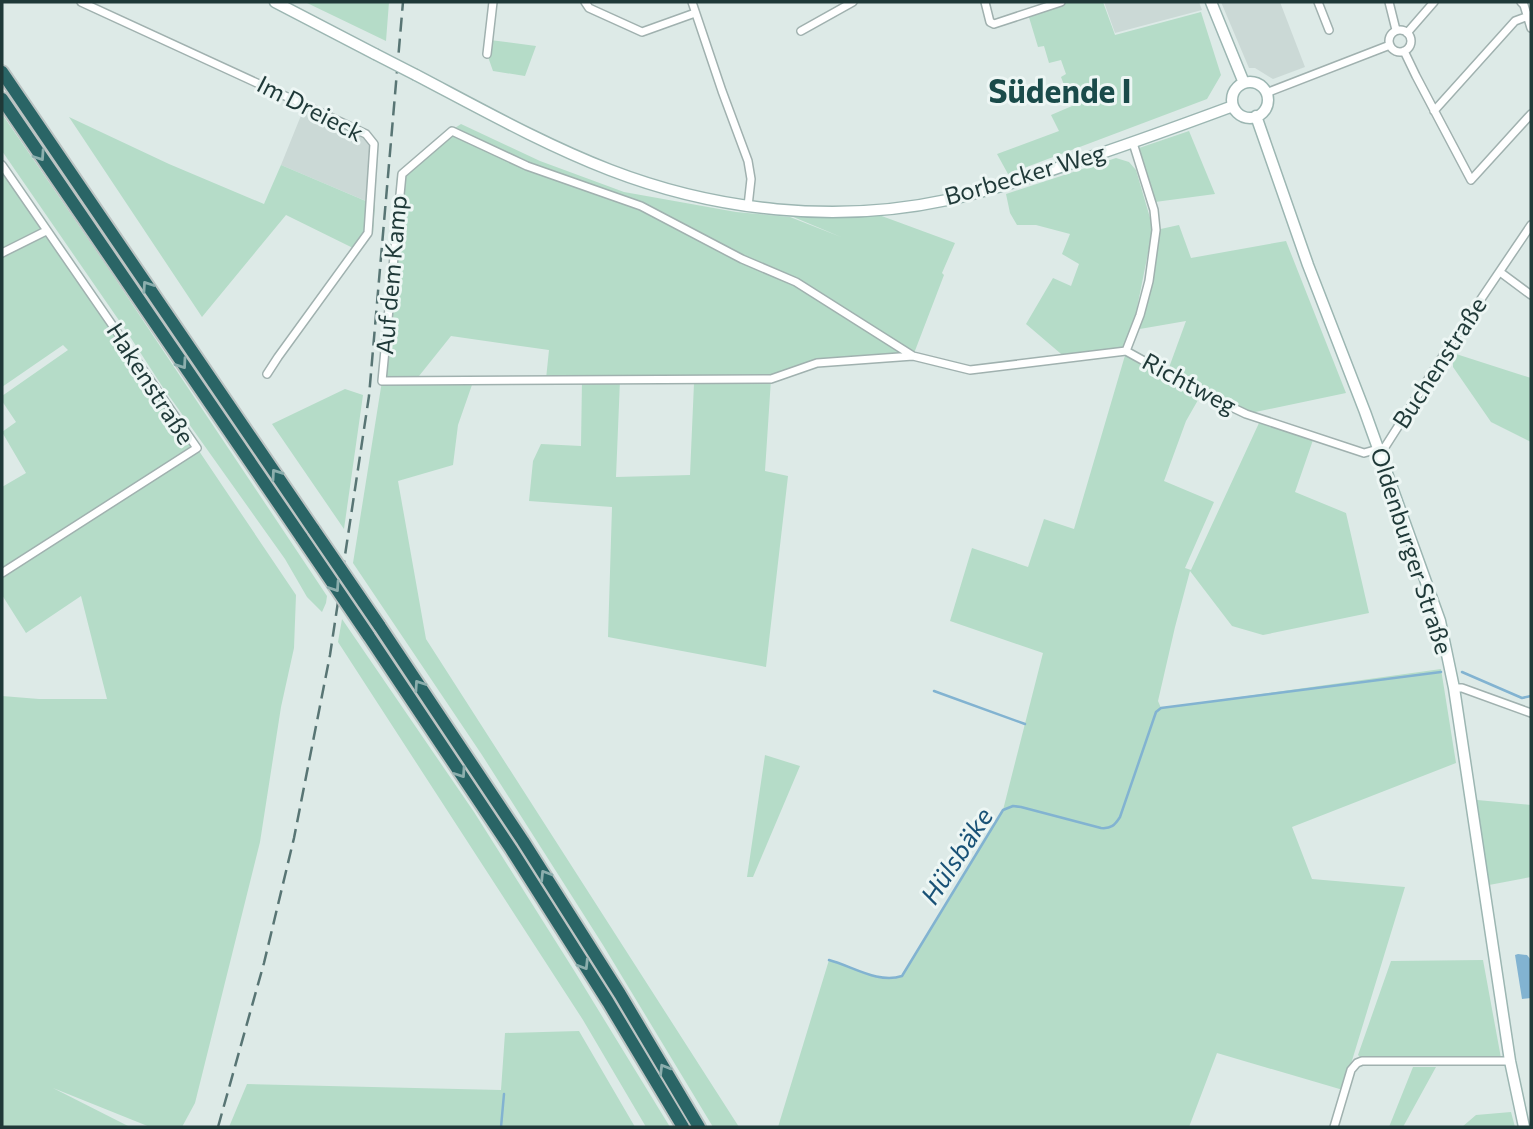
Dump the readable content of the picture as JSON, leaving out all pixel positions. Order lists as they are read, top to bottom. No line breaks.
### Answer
{"streets":{"street":["Im Dreieck","Borbecker Weg","Auf dem Kamp","Buchenstraße","Hakenstraße","Richtweg","Oldenburger Straße"]},"crossings":[["Borbecker Weg","Oldenburger Straße"],["Auf dem Kamp","Richtweg"],["Buchenstraße","Richtweg"],["Buchenstraße","Oldenburger Straße"],["Richtweg","Oldenburger Straße"]],"districts":["Südende I"],"water":["Hülsbäke"]}
